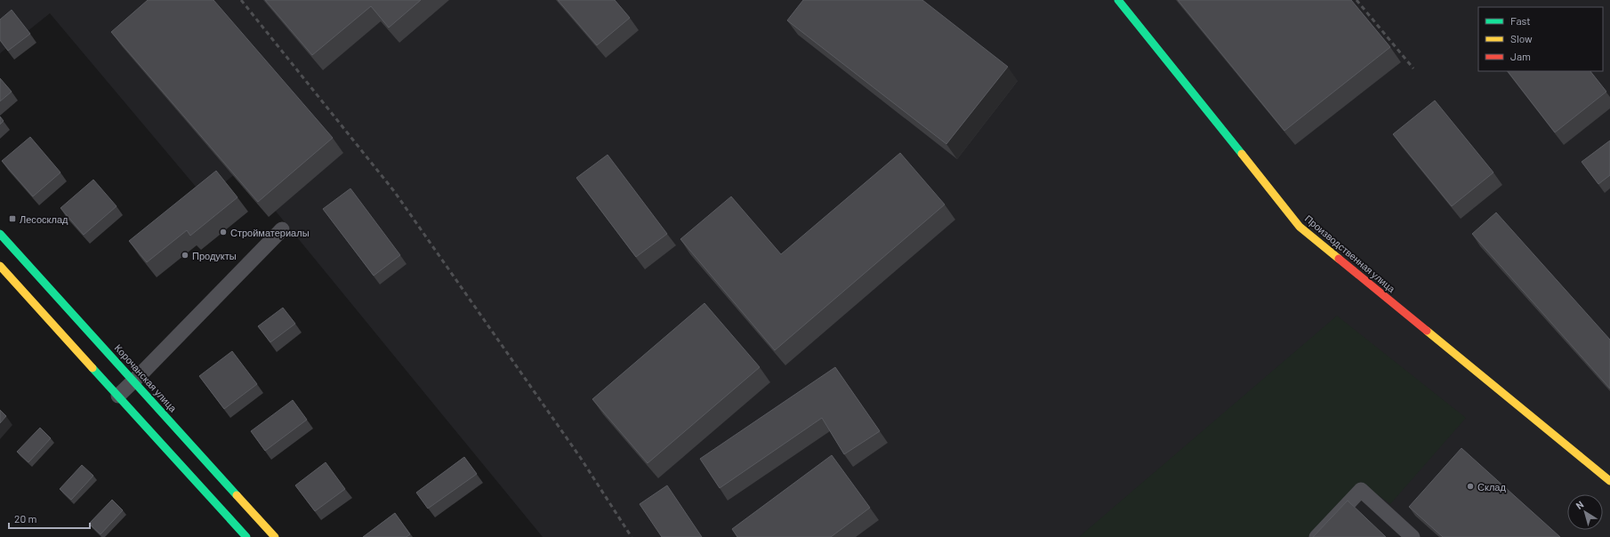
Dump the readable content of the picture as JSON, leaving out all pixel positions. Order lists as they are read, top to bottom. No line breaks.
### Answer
{"streets":{"main road":["Производственная улица","Корочанская улица"]},"places":{"transit":["Лесосклад"],"other":["Стройматериалы","Продукты","Склад"]},"legend":["Fast","Slow","Jam"],"scale_bar":"20 m","north":"top left"}
